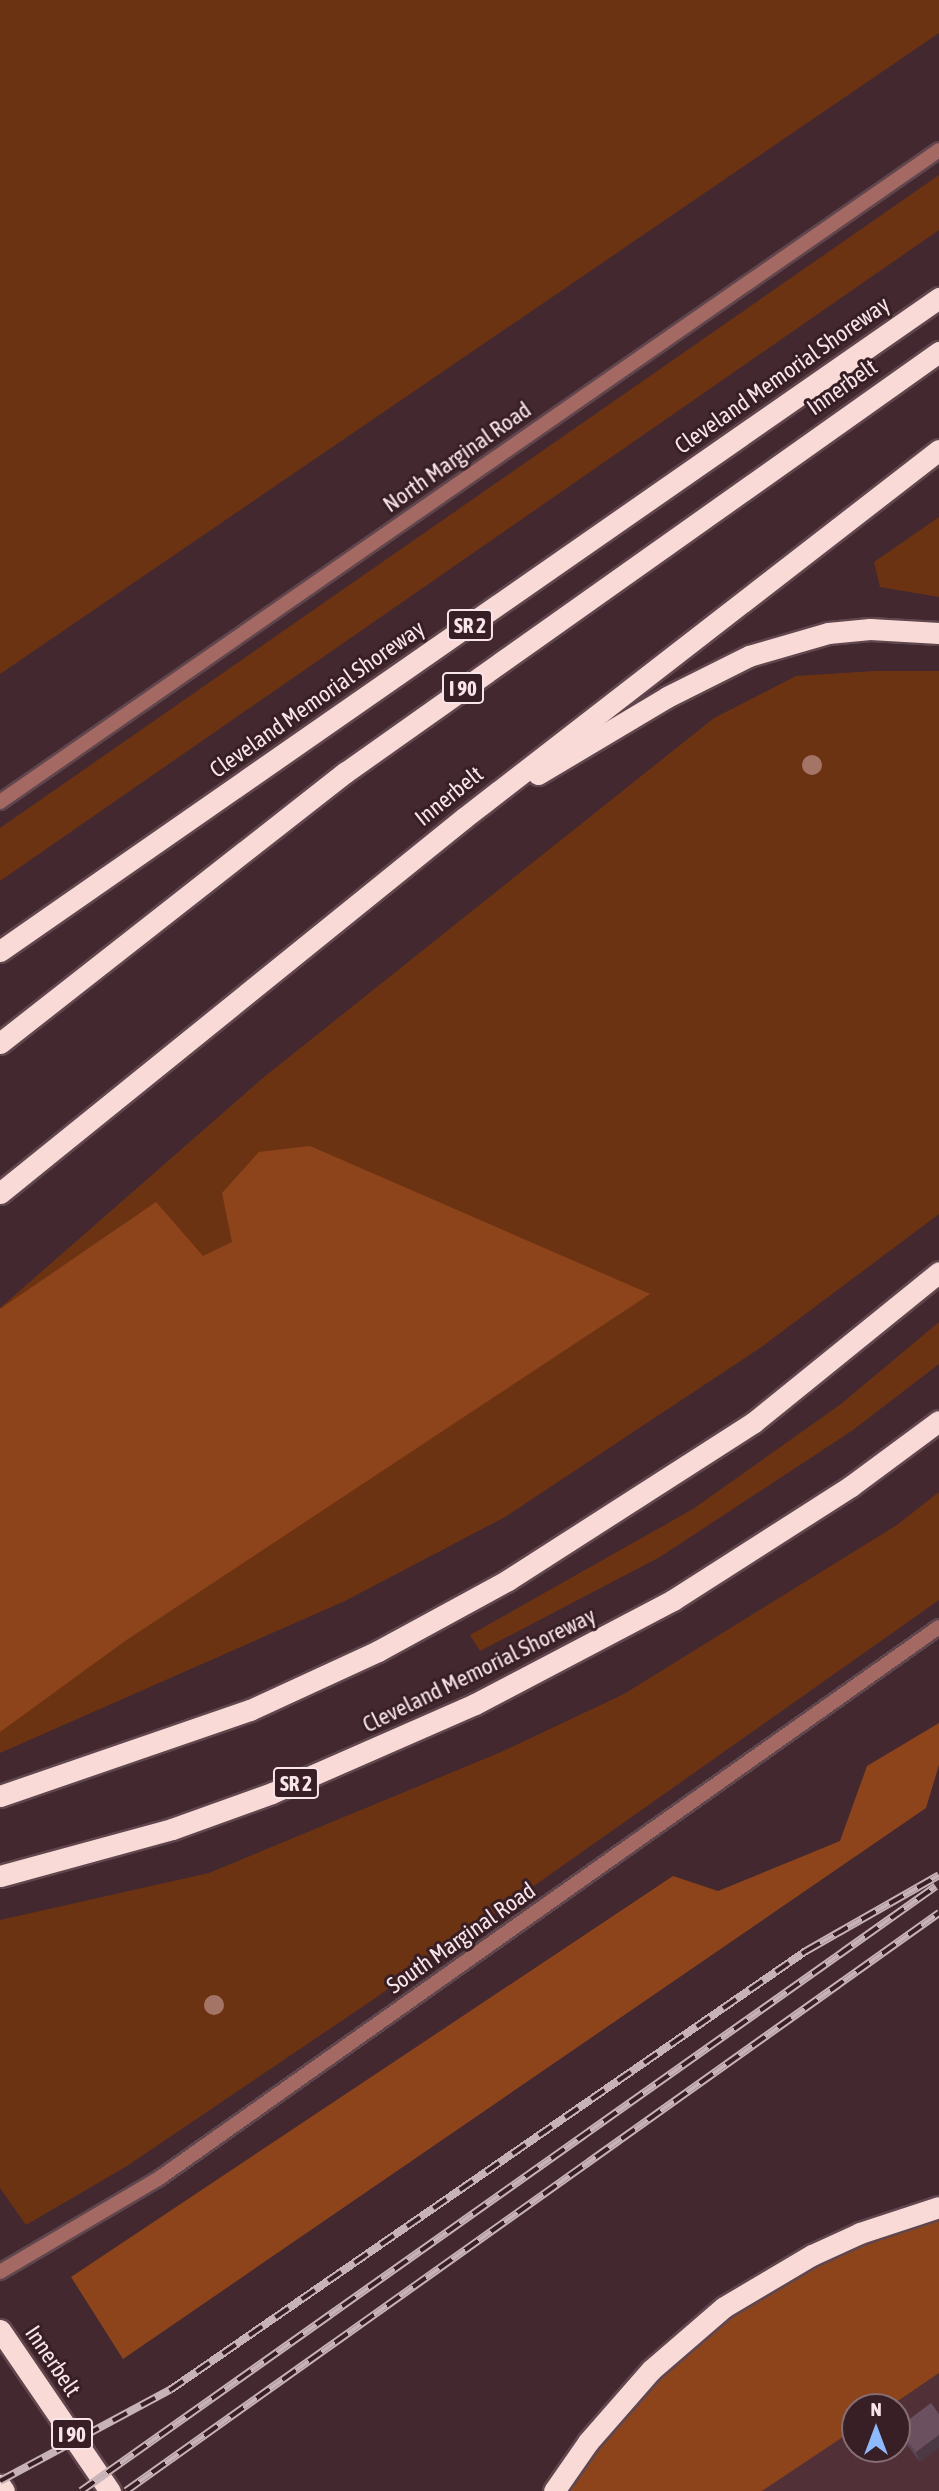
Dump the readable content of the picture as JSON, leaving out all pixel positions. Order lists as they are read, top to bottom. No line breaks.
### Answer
{"streets":{"highway":["Cleveland Memorial Shoreway","Innerbelt","SR 2","I 90"],"street":["North Marginal Road","South Marginal Road"]},"north":"top"}
